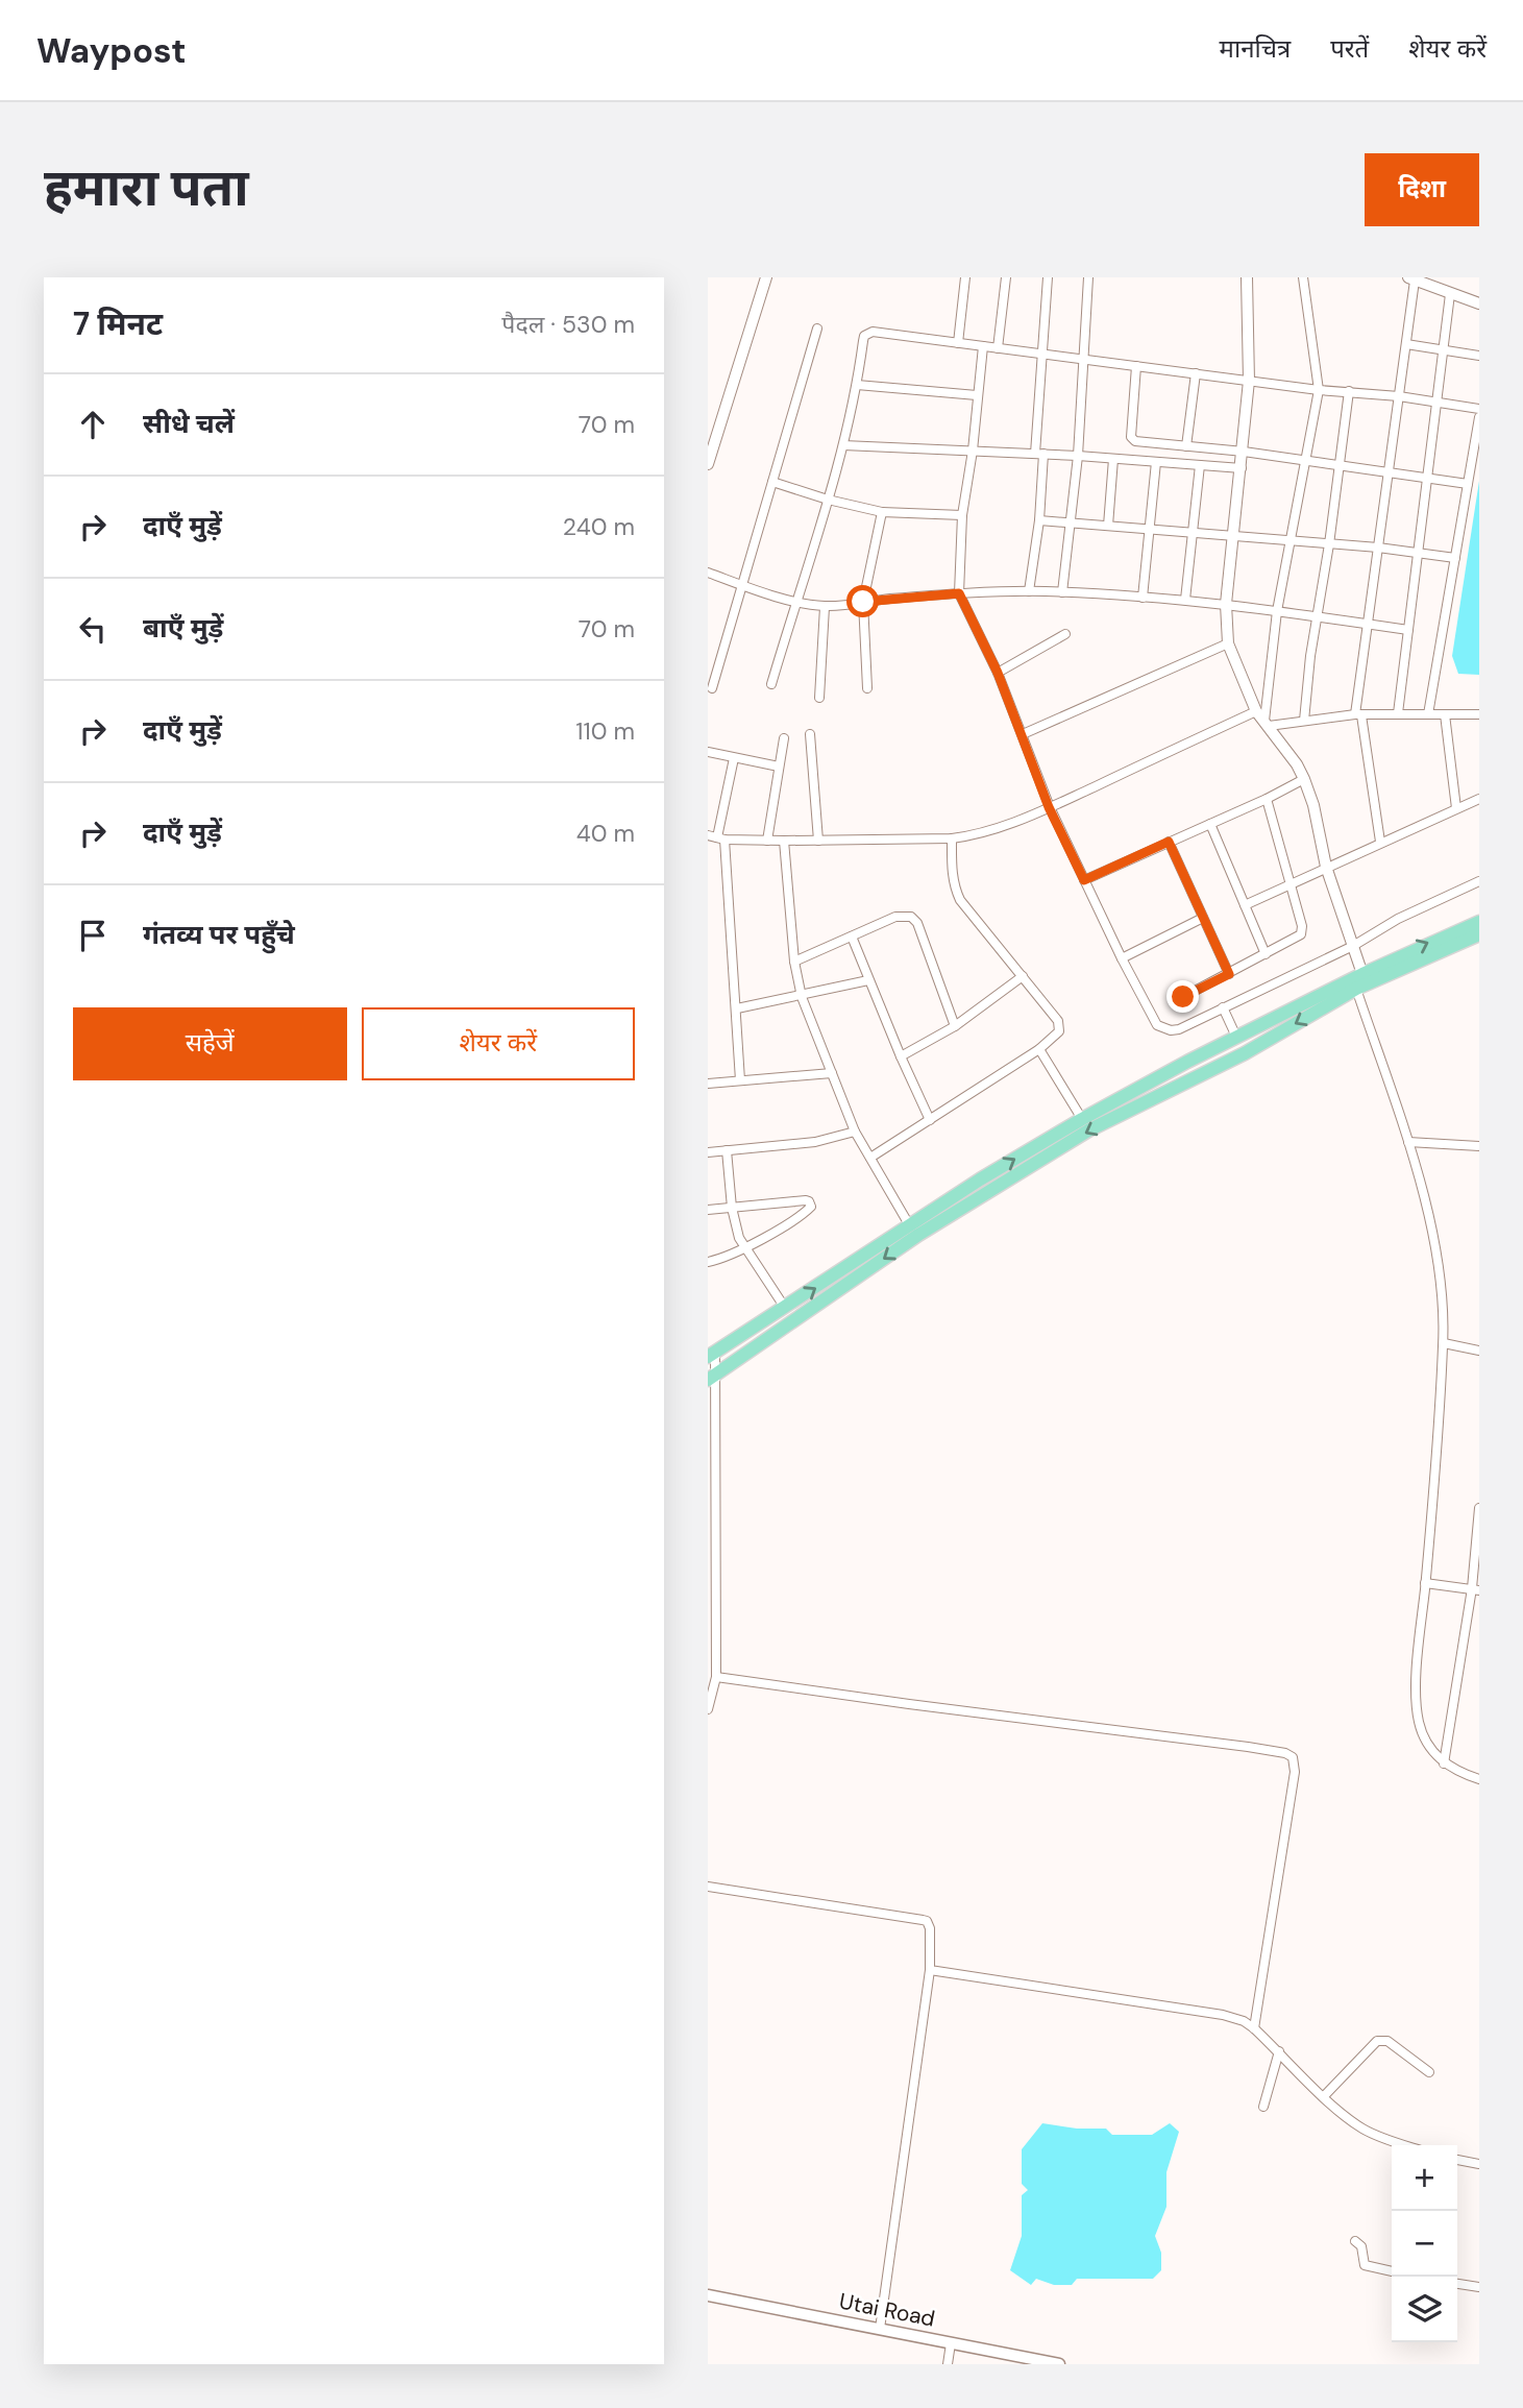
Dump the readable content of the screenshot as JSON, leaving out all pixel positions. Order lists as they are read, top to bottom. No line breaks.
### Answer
{"streets":{"main road":["Utai Road"]},"page":{"header":"Waypost","nav":["मानचित्र","परतें","शेयर करें"],"buttons":["दिशा",["सहेजें","शेयर करें"]],"title":"हमारा पता","heading":["7 मिनट","पैदल · 530 m"],"list":[["सीधे चलें","70 m"],["दाएँ मुड़ें","240 m"],["बाएँ मुड़ें","70 m"],["दाएँ मुड़ें","110 m"],["दाएँ मुड़ें","40 m"],"गंतव्य पर पहुँचे"],"map_buttons":["+","−"]}}
